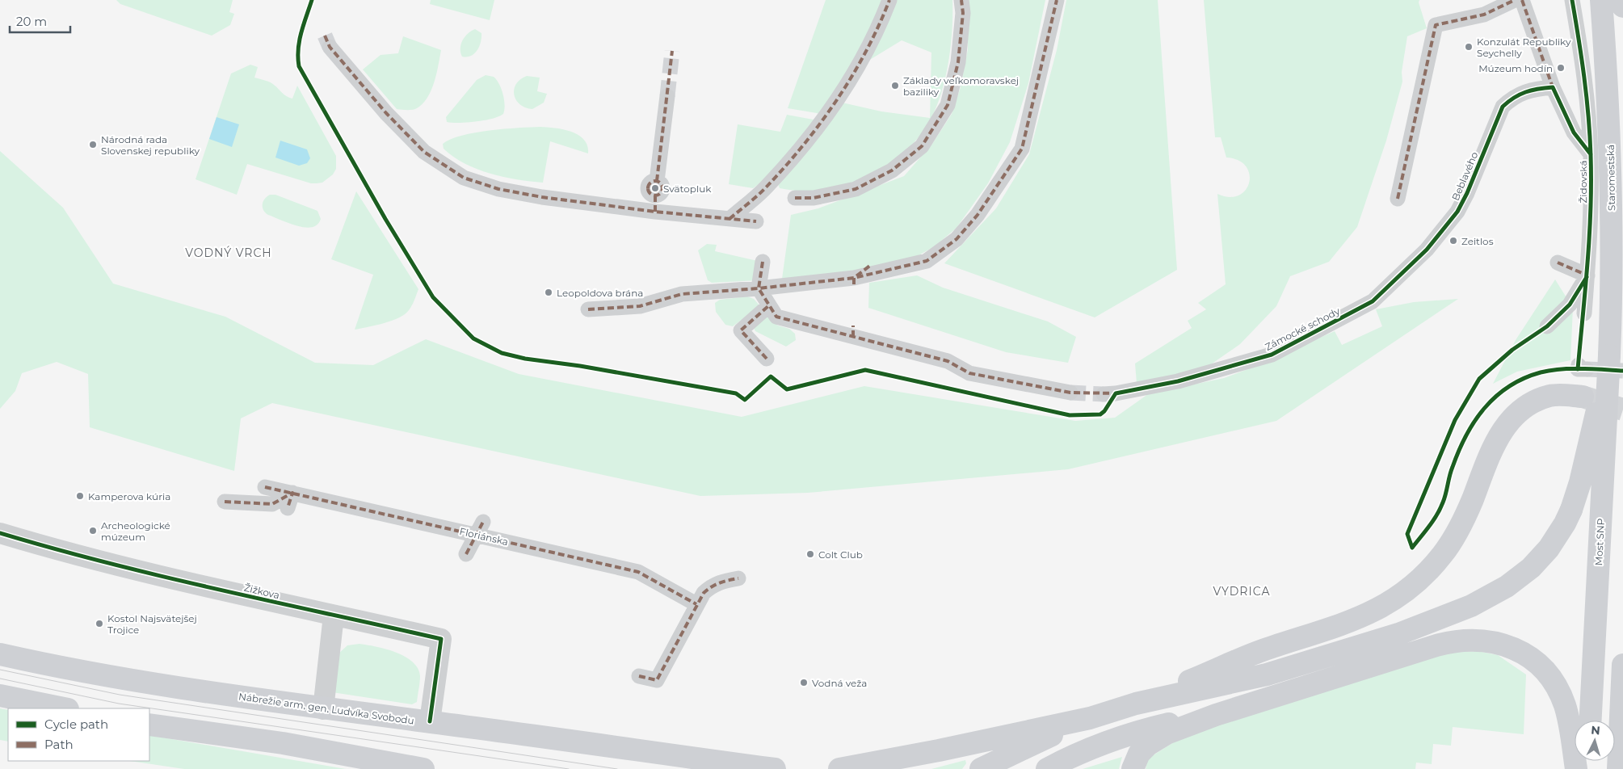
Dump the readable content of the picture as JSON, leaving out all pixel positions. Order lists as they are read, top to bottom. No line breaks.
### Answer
{"streets":{"main road":["Staromestská","Most SNP","Nábrežie arm. gen. Ludvíka Svobodu"],"street":["Beblavého","Židovská","Zámocké schody","Floriánska","Žižkova"]},"crossings":[["Beblavého","Zámocké schody"],["Staromestská","Most SNP"],["Žižkova","Nábrežie arm. gen. Ludvíka Svobodu"]],"districts":["VODNÝ VRCH","VYDRICA"],"places":["Konzulát Republiky Seychelly","Múzeum hodín","Základy veľkomoravskej baziliky","Národná rada Slovenskej republiky","Svätopluk","Zeitlos","Leopoldova brána","Kamperova kúria","Archeologické múzeum","Colt Club","Kostol Najsvätejšej Trojice","Vodná veža"],"legend":["Cycle path","Path"],"scale_bar":"20 m","north":"top"}
